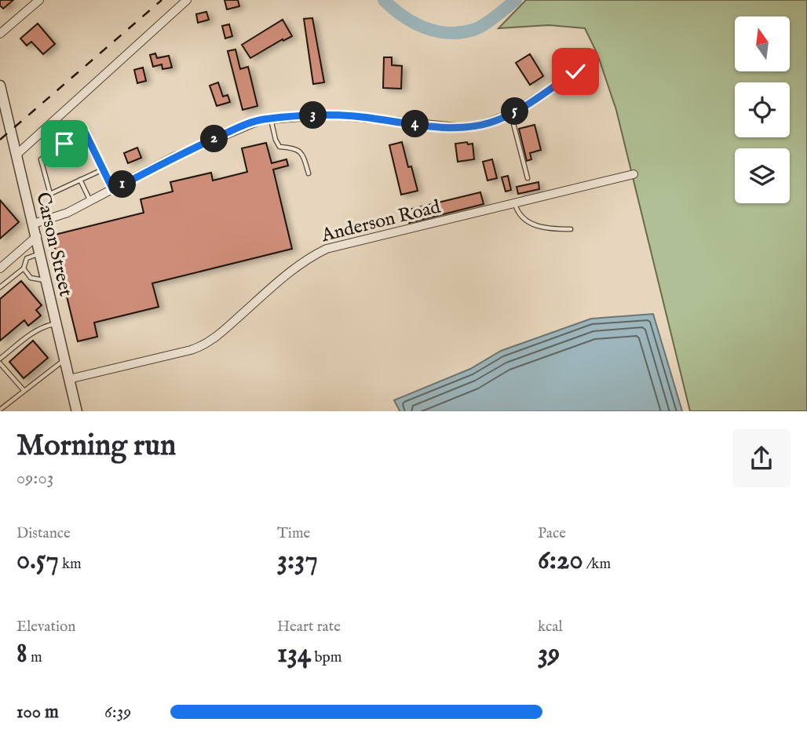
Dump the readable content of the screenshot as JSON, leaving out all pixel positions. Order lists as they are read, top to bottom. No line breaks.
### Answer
{"streets":{"street":["Anderson Road","Carson Street"]},"crossings":[["Anderson Road","Carson Street"]],"north":"top","page":{"pins":["5","3","4","2","1"],"heading":["Morning run","09:03"],"stats":[["Distance","0.57 km"],["Time","3:37"],["Pace","6:20 /km"],["Elevation","8 m"],["Heart rate","134 bpm"],["kcal","39"]],"list":[{"name":"100 m","note":"6:39"}]}}
